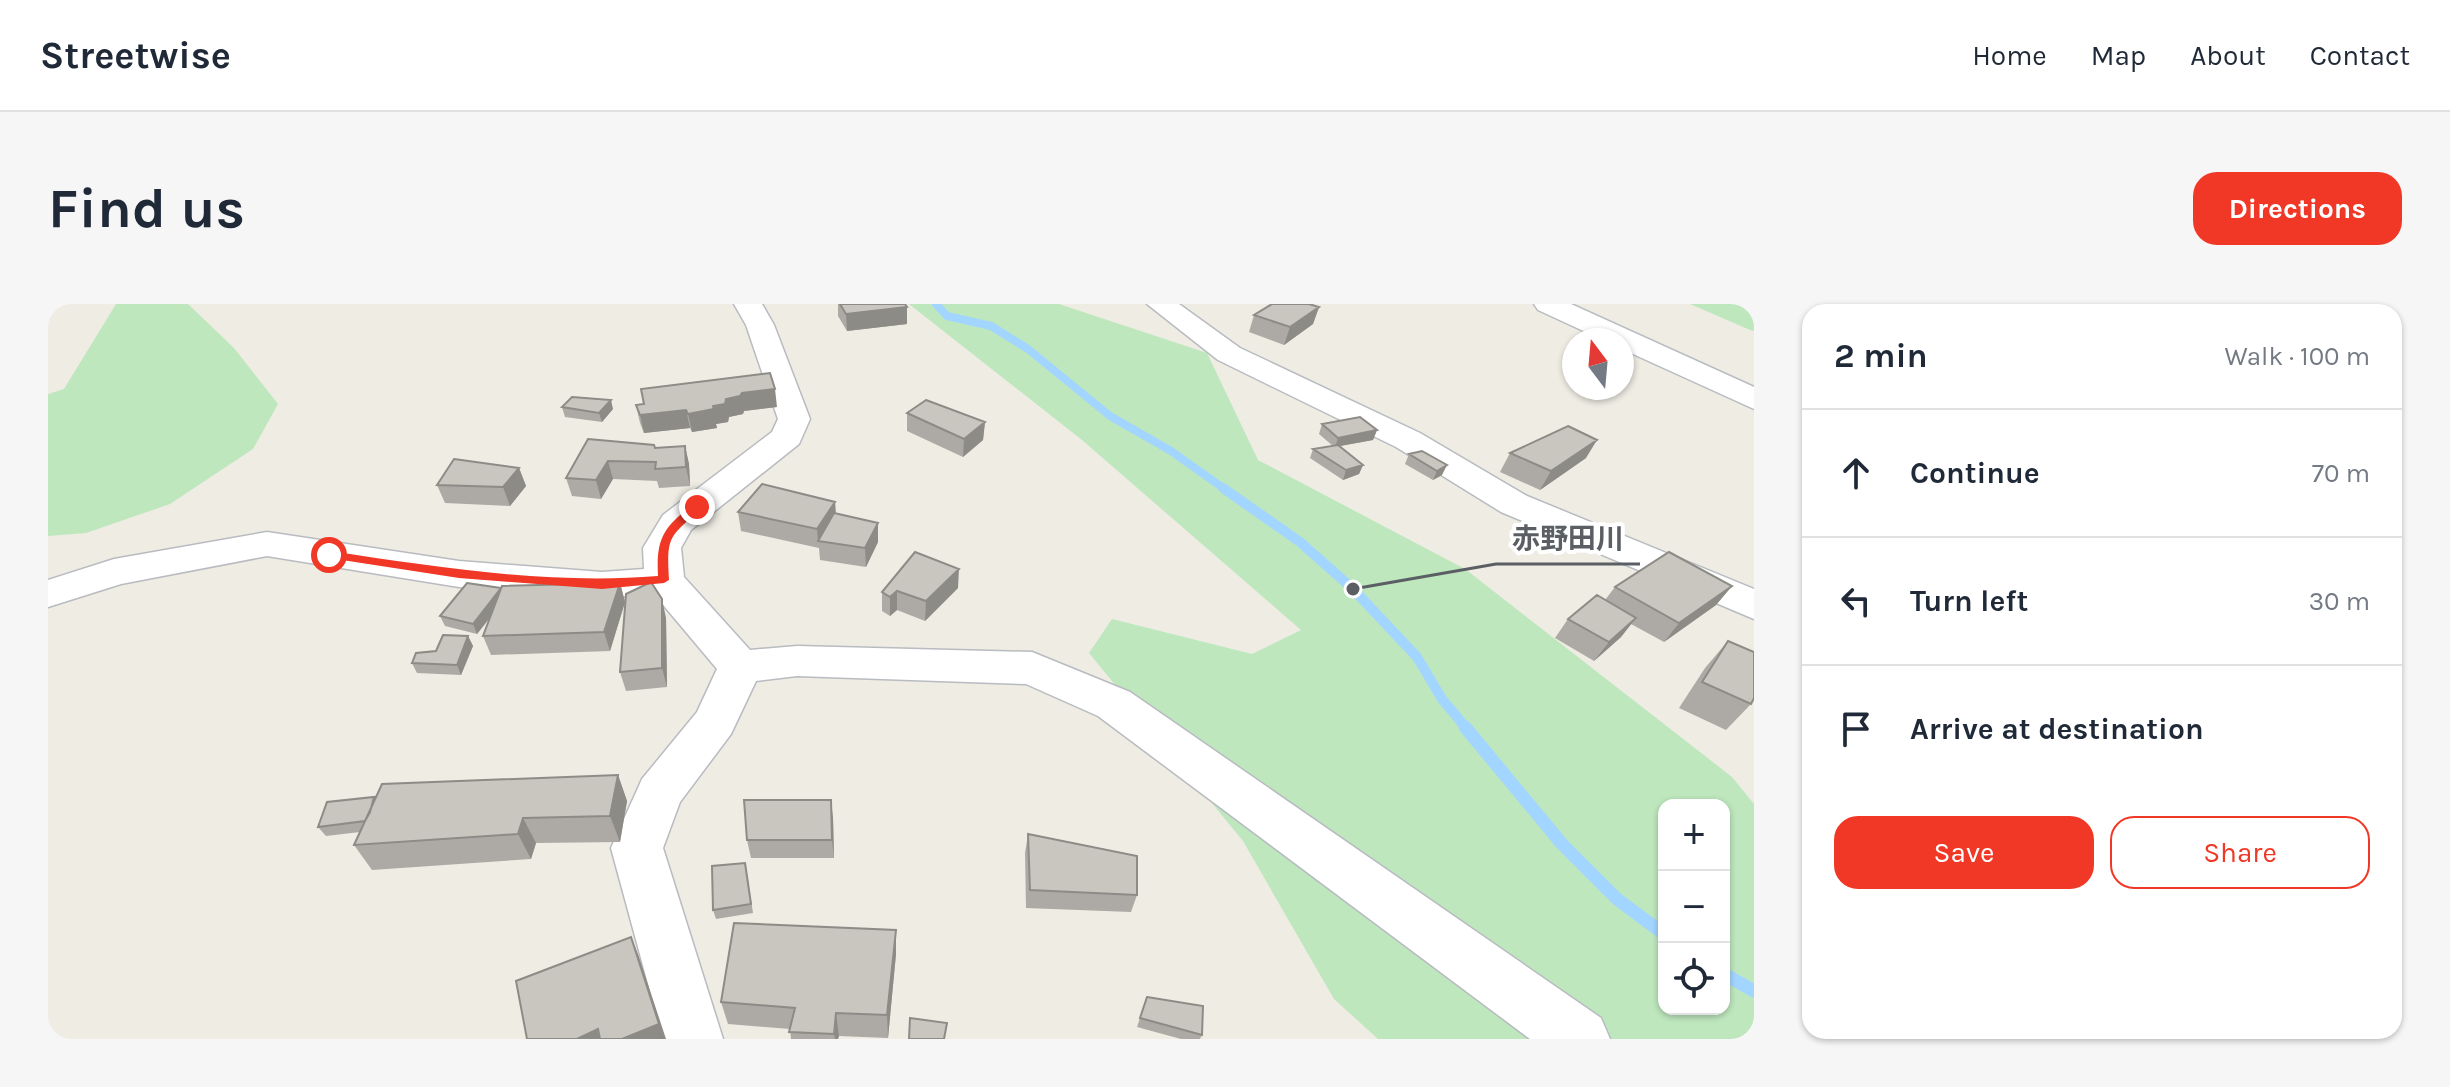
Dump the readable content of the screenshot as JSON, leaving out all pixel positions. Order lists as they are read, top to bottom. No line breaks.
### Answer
{"places":["赤野田川"],"north":"top","page":{"header":"Streetwise","nav":["Home","Map","About","Contact"],"buttons":["Directions",["Save","Share"]],"title":"Find us","heading":["2 min","Walk · 100 m"],"list":[["Continue","70 m"],["Turn left","30 m"],"Arrive at destination"],"map_buttons":["+","−"]}}
